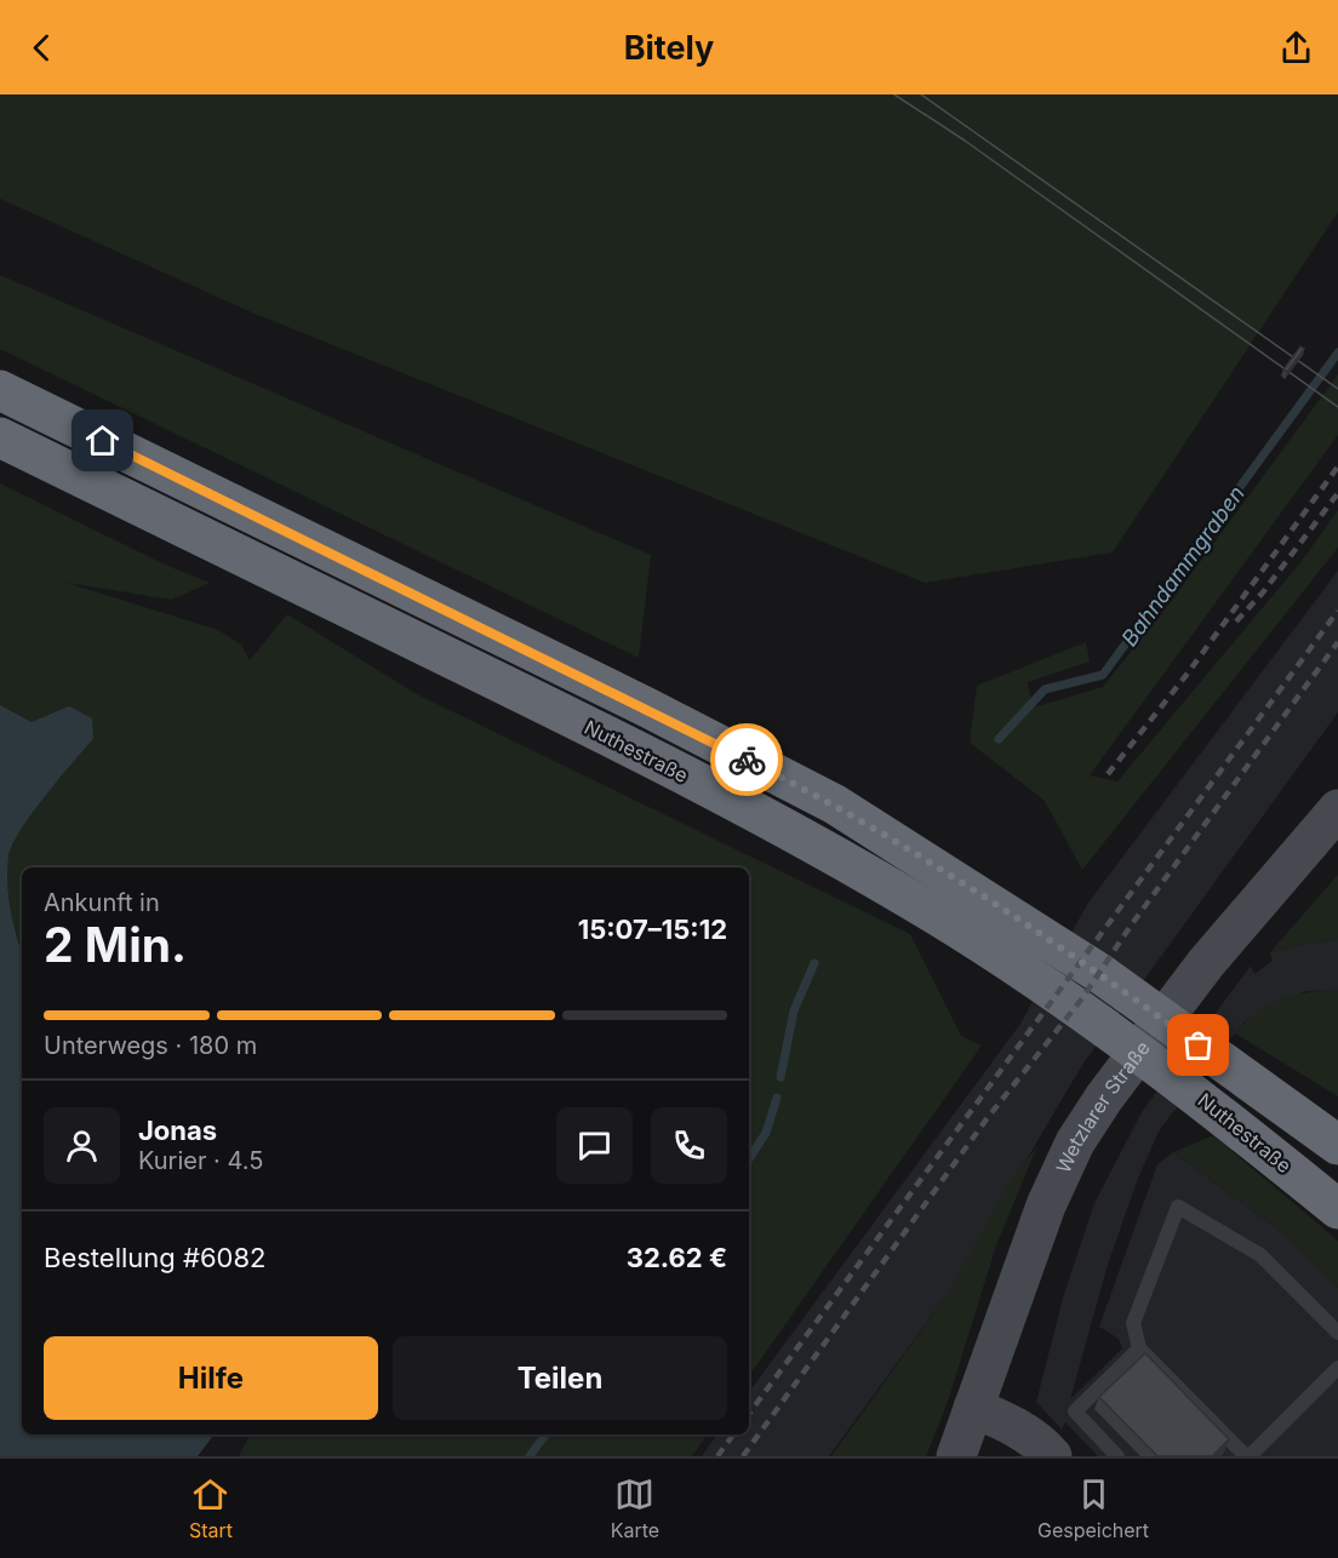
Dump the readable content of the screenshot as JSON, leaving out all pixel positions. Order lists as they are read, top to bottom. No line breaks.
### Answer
{"streets":{"highway":["Nuthestraße"],"street":["Wetzlarer Straße"]},"water":["Bahndammgraben"],"page":{"header":"Bitely","heading":["2 Min.","Ankunft in","15:07–15:12"],"panel":["Jonas","Kurier · 4.5","Bestellung #6082","32.62 €"],"bar":"Unterwegs · 180 m","buttons":["Hilfe","Teilen"],"tabs":["Start","Karte","Gespeichert"]}}
